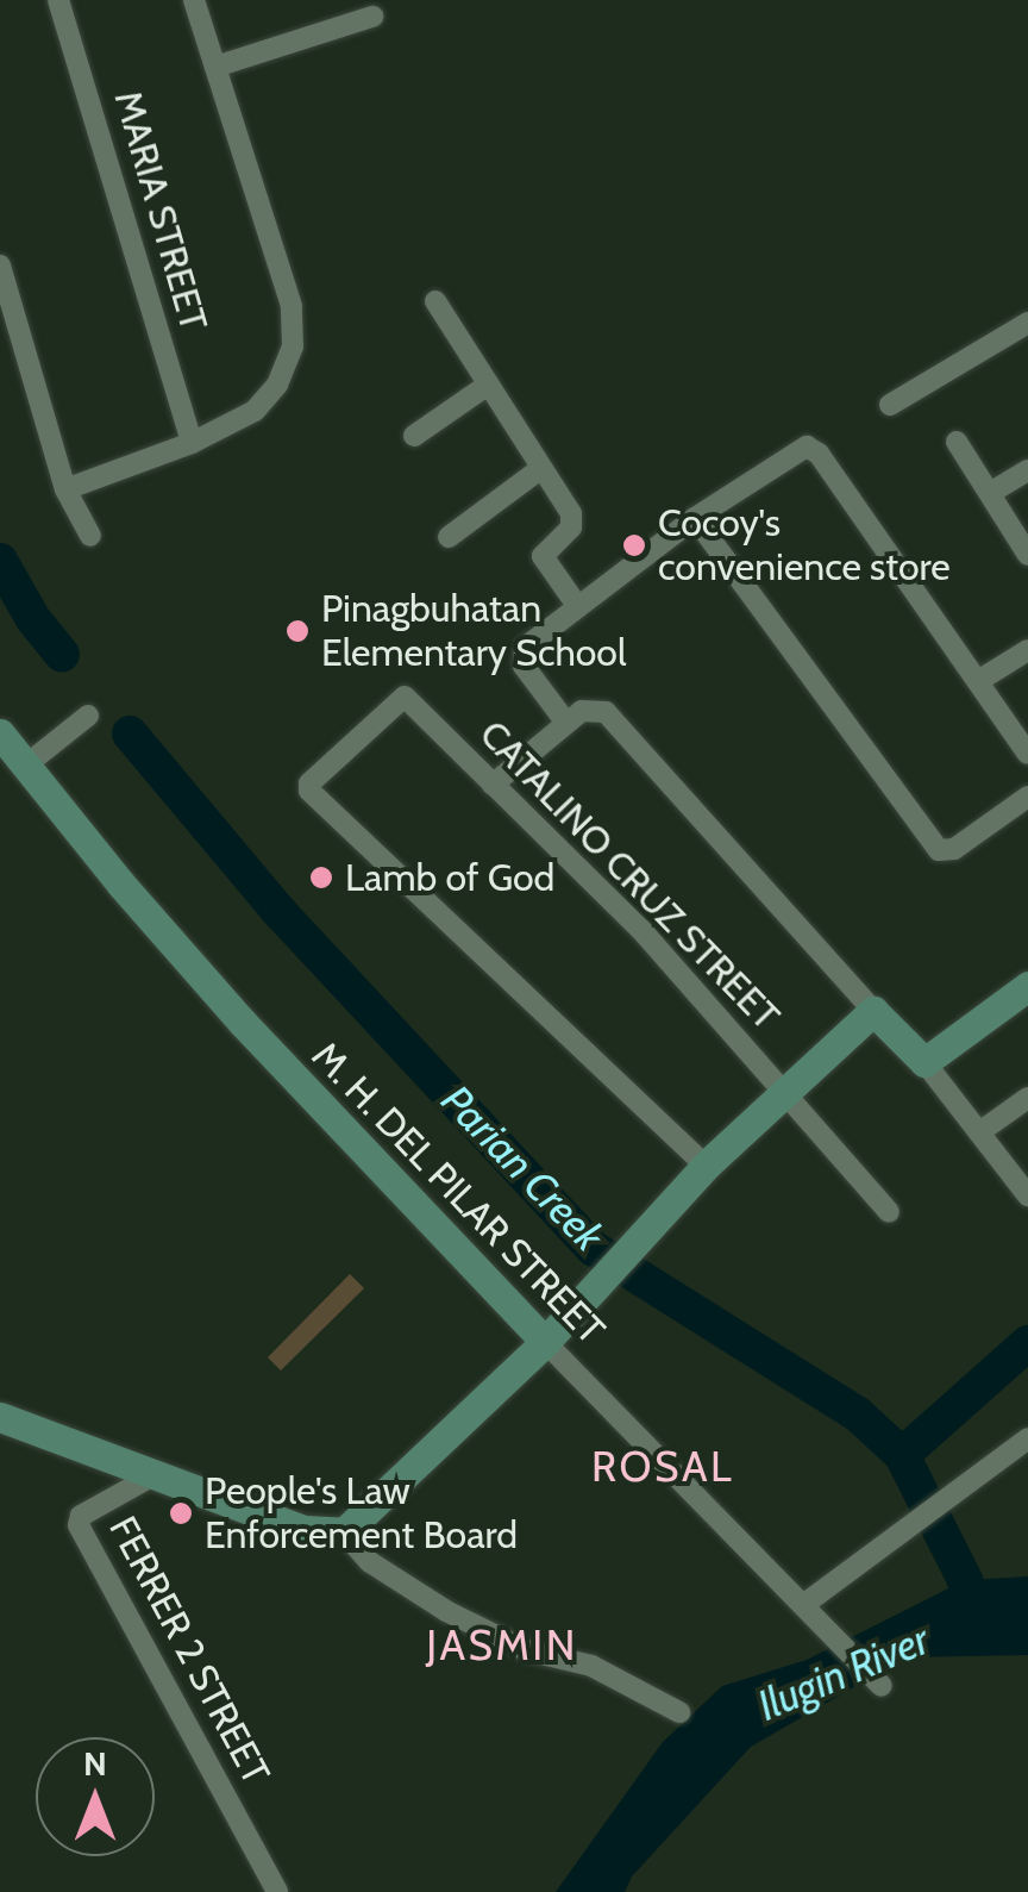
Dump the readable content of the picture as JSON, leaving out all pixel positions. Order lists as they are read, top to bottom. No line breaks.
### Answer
{"streets":{"main road":["M. H. DEL PILAR STREET"],"street":["MARIA STREET","CATALINO CRUZ STREET","FERRER 2 STREET"]},"districts":["ROSAL","JASMIN"],"water":["Parian Creek","Ilugin River"],"places":["Cocoy's convenience store","Pinagbuhatan Elementary School","Lamb of God","People's Law Enforcement Board"],"north":"top"}
